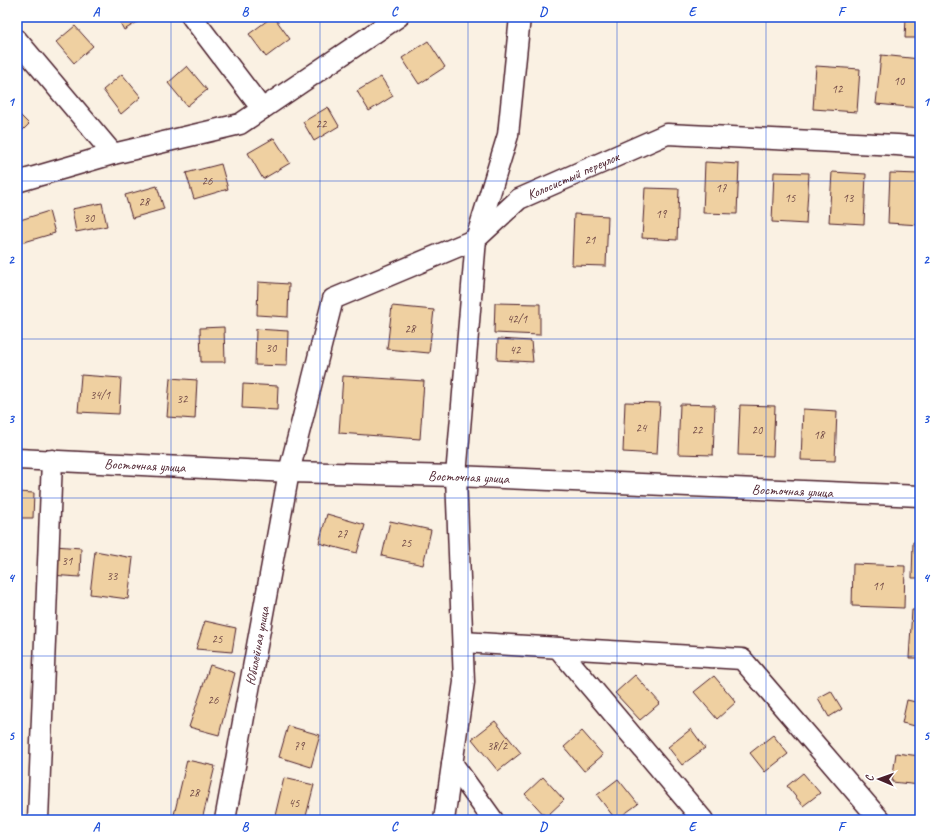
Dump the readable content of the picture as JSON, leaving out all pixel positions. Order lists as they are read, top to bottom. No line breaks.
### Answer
{"streets":{"street":["Колосистый переулок","Восточная улица","Юбилейная улица"]},"crossings":[["Колосистый переулок","Юбилейная улица"],["Восточная улица","Юбилейная улица"]],"house_numbers":["10","12","22","26","17","15","13","28","19","30","21","42/1","28","30","42","34/1","32","24","22","20","18","27","25","31","33","11","25","26","79","38/2","28","45"],"north":"left","grid":{"columns":["A","B","C","D","E","F"],"rows":["1","2","3","4","5"]}}
